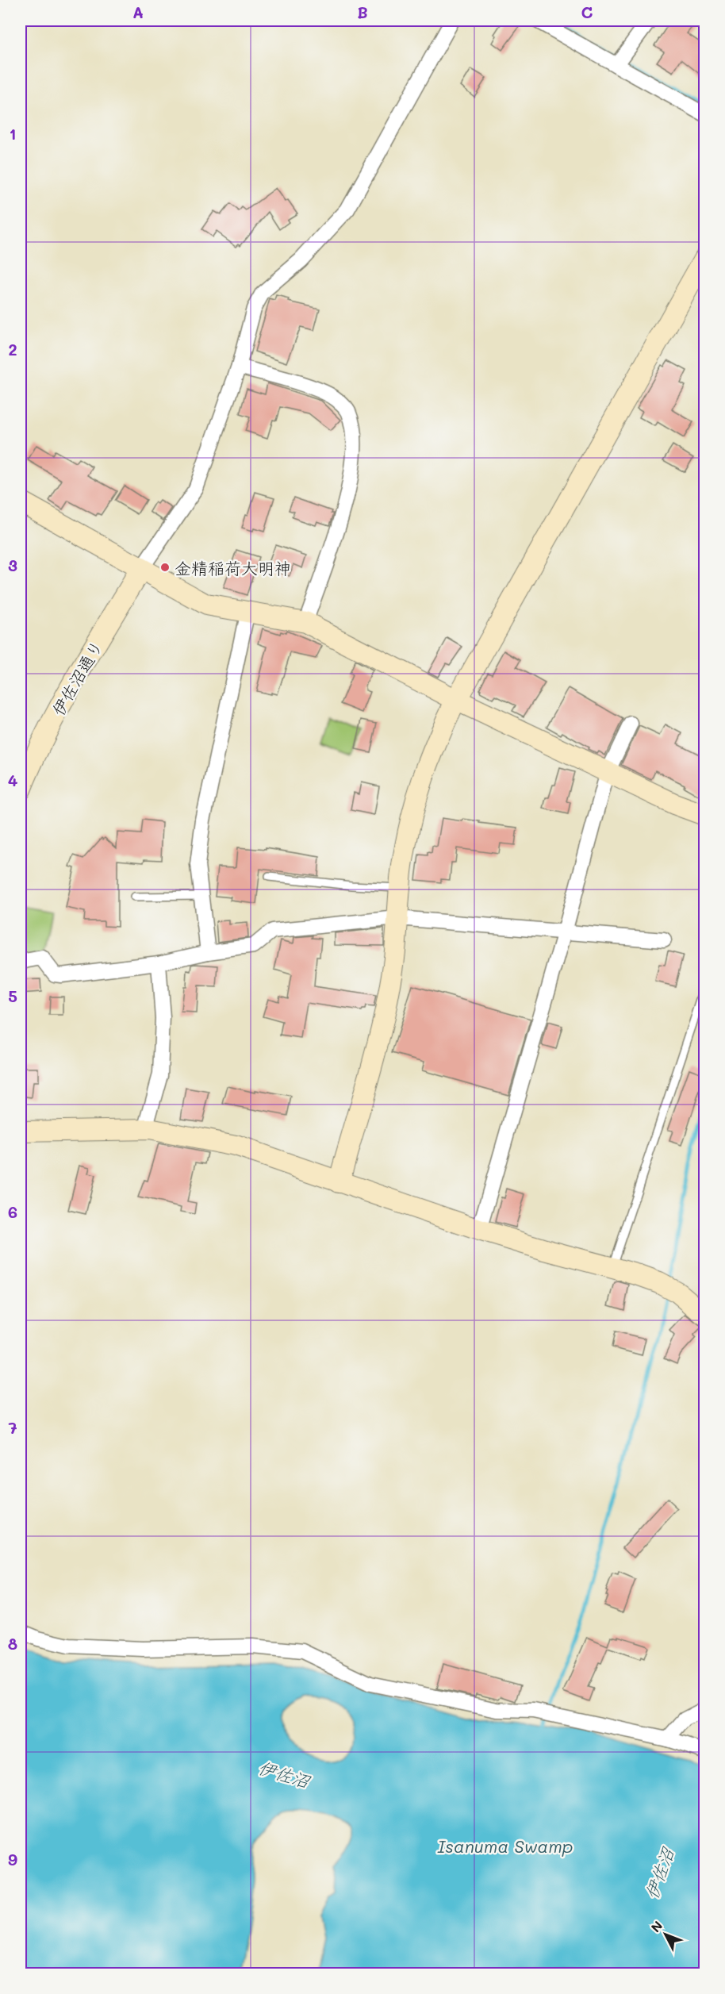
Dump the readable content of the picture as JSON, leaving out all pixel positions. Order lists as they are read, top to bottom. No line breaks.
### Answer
{"streets":{"street":["伊佐沼通り"]},"water":["伊佐沼","Isanuma Swamp"],"places":["金精稲荷大明神"],"north":"top left","grid":{"columns":["A","B","C"],"rows":["1","2","3","4","5","6","7","8","9"]}}
